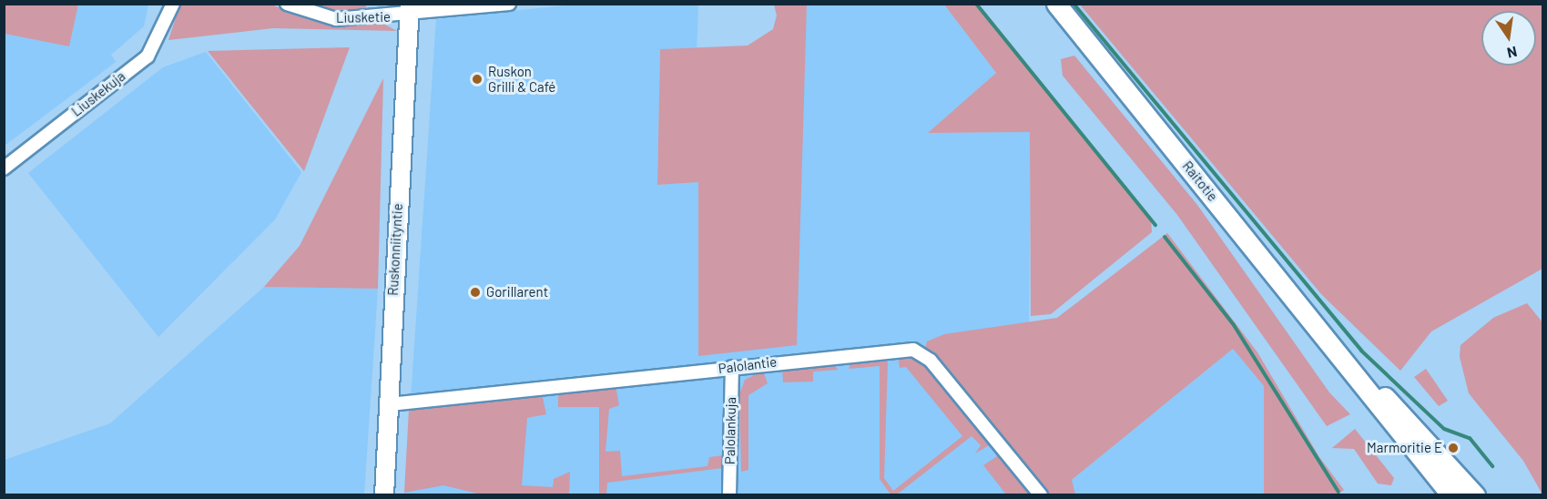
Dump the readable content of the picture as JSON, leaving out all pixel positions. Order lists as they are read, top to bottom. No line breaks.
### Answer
{"streets":{"main road":["Raitotie"],"street":["Liusketie","Liuskekuja","Ruskonniityntie","Palolantie","Palolankuja"]},"crossings":[["Liusketie","Ruskonniityntie"],["Ruskonniityntie","Palolantie"],["Palolantie","Palolankuja"]],"places":["Ruskon Grilli & Café","Gorillarent","Marmoritie E"],"north":"bottom"}
